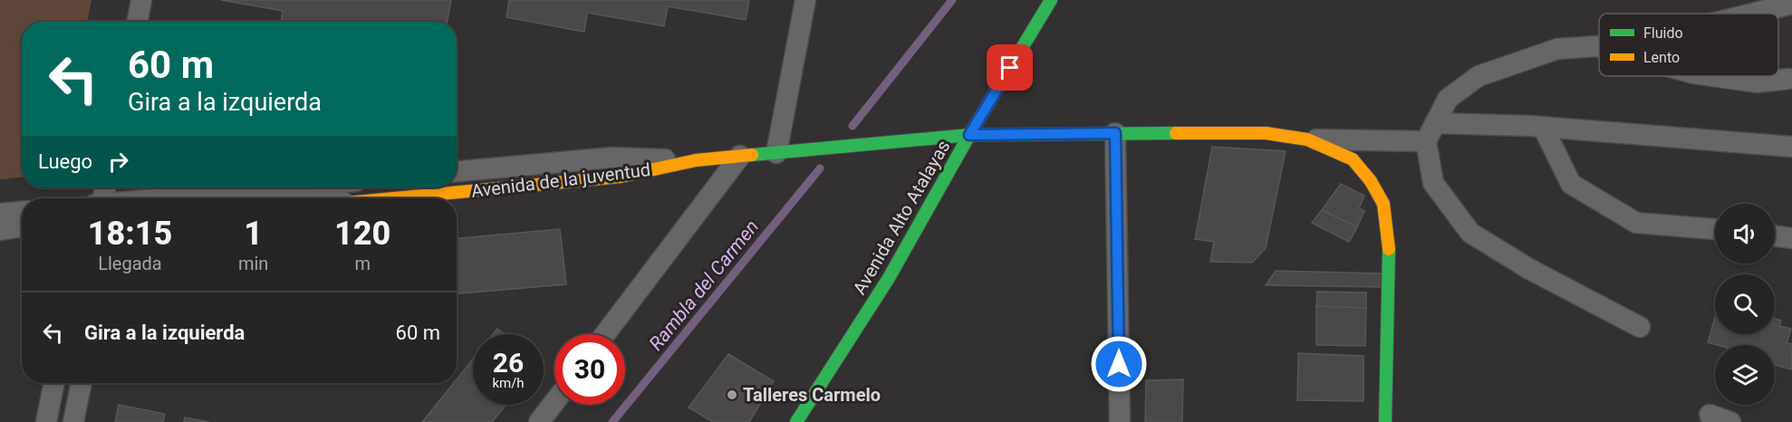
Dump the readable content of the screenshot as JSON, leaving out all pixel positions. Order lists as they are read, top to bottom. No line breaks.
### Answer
{"streets":{"street":["Avenida de la juventud","Avenida Alto Atalayas"]},"crossings":[["Avenida de la juventud","Avenida Alto Atalayas"]],"water":["Rambla del Carmen"],"places":["Talleres Carmelo"],"legend":["Fluido","Lento"],"page":{"turn":["60 m","Gira a la izquierda"],"then":"Luego","eta":["18:15","Llegada","1","min","120","m"],"list":[{"name":"Gira a la izquierda","value":"60 m"}],"speed":"26 km/h","limit":"30"}}
